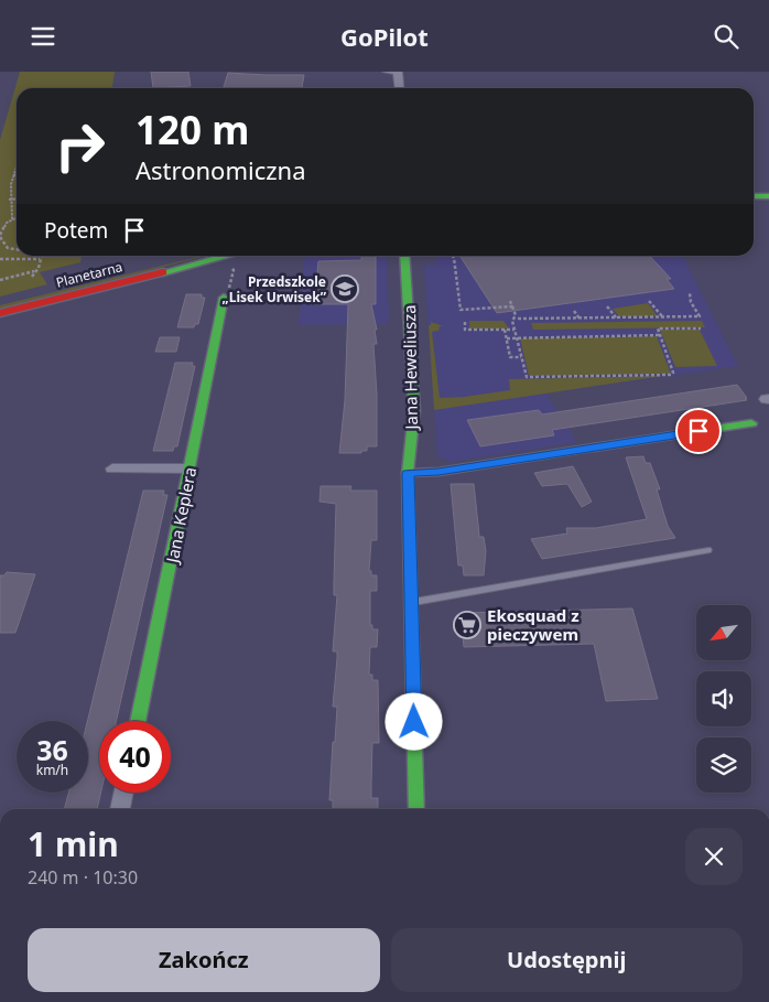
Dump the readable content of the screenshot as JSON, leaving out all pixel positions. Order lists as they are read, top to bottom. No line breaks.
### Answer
{"streets":{"street":["Planetarna","Jana Heweliusza","Jana Keplera"]},"places":{"school or university":["Przedszkole „Lisek Urwisek”"],"supermarket":["Ekosquad z pieczywem"]},"north":"bottom left","page":{"header":"GoPilot","turn":["120 m","Astronomiczna"],"then":"Potem","speed":"36 km/h","limit":"40","heading":["1 min","240 m · 10:30"],"buttons":["Zakończ","Udostępnij"]}}
